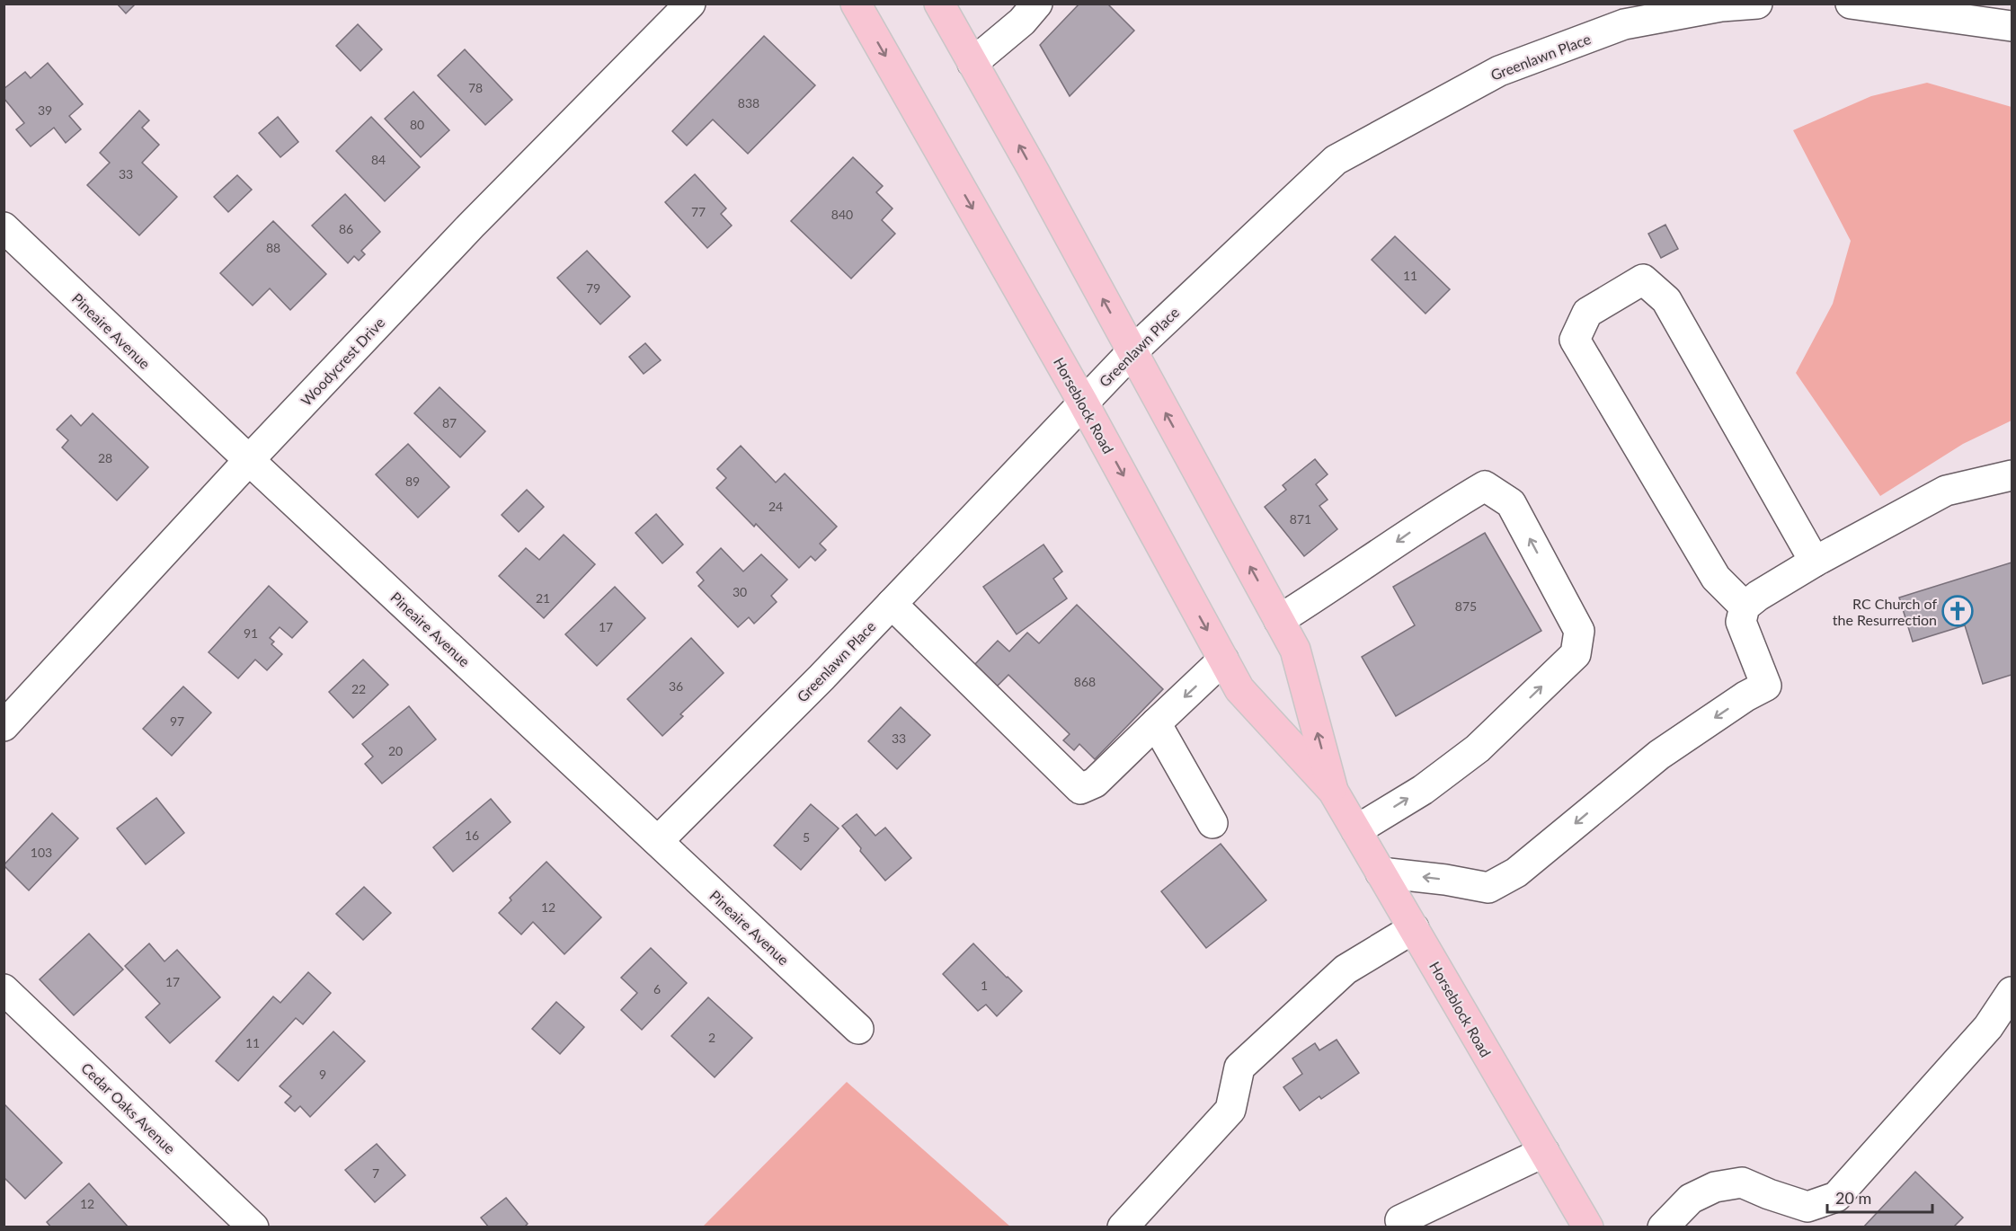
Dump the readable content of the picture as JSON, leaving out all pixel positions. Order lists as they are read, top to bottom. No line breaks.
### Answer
{"streets":{"main road":["Horseblock Road"],"street":["Greenlawn Place","Pineaire Avenue","Woodycrest Drive","Cedar Oaks Avenue"]},"crossings":[["Greenlawn Place","Pineaire Avenue"],["Greenlawn Place","Horseblock Road"],["Pineaire Avenue","Woodycrest Drive"]],"places":{"church":["RC Church of the Resurrection"]},"house_numbers":["78","838","39","80","84","33","77","840","86","88","11","79","87","28","89","24","871","30","21","875","17","91","868","36","22","97","33","20","16","5","103","12","17","1","6","2","11","9","7","12"],"scale_bar":"20 m"}
